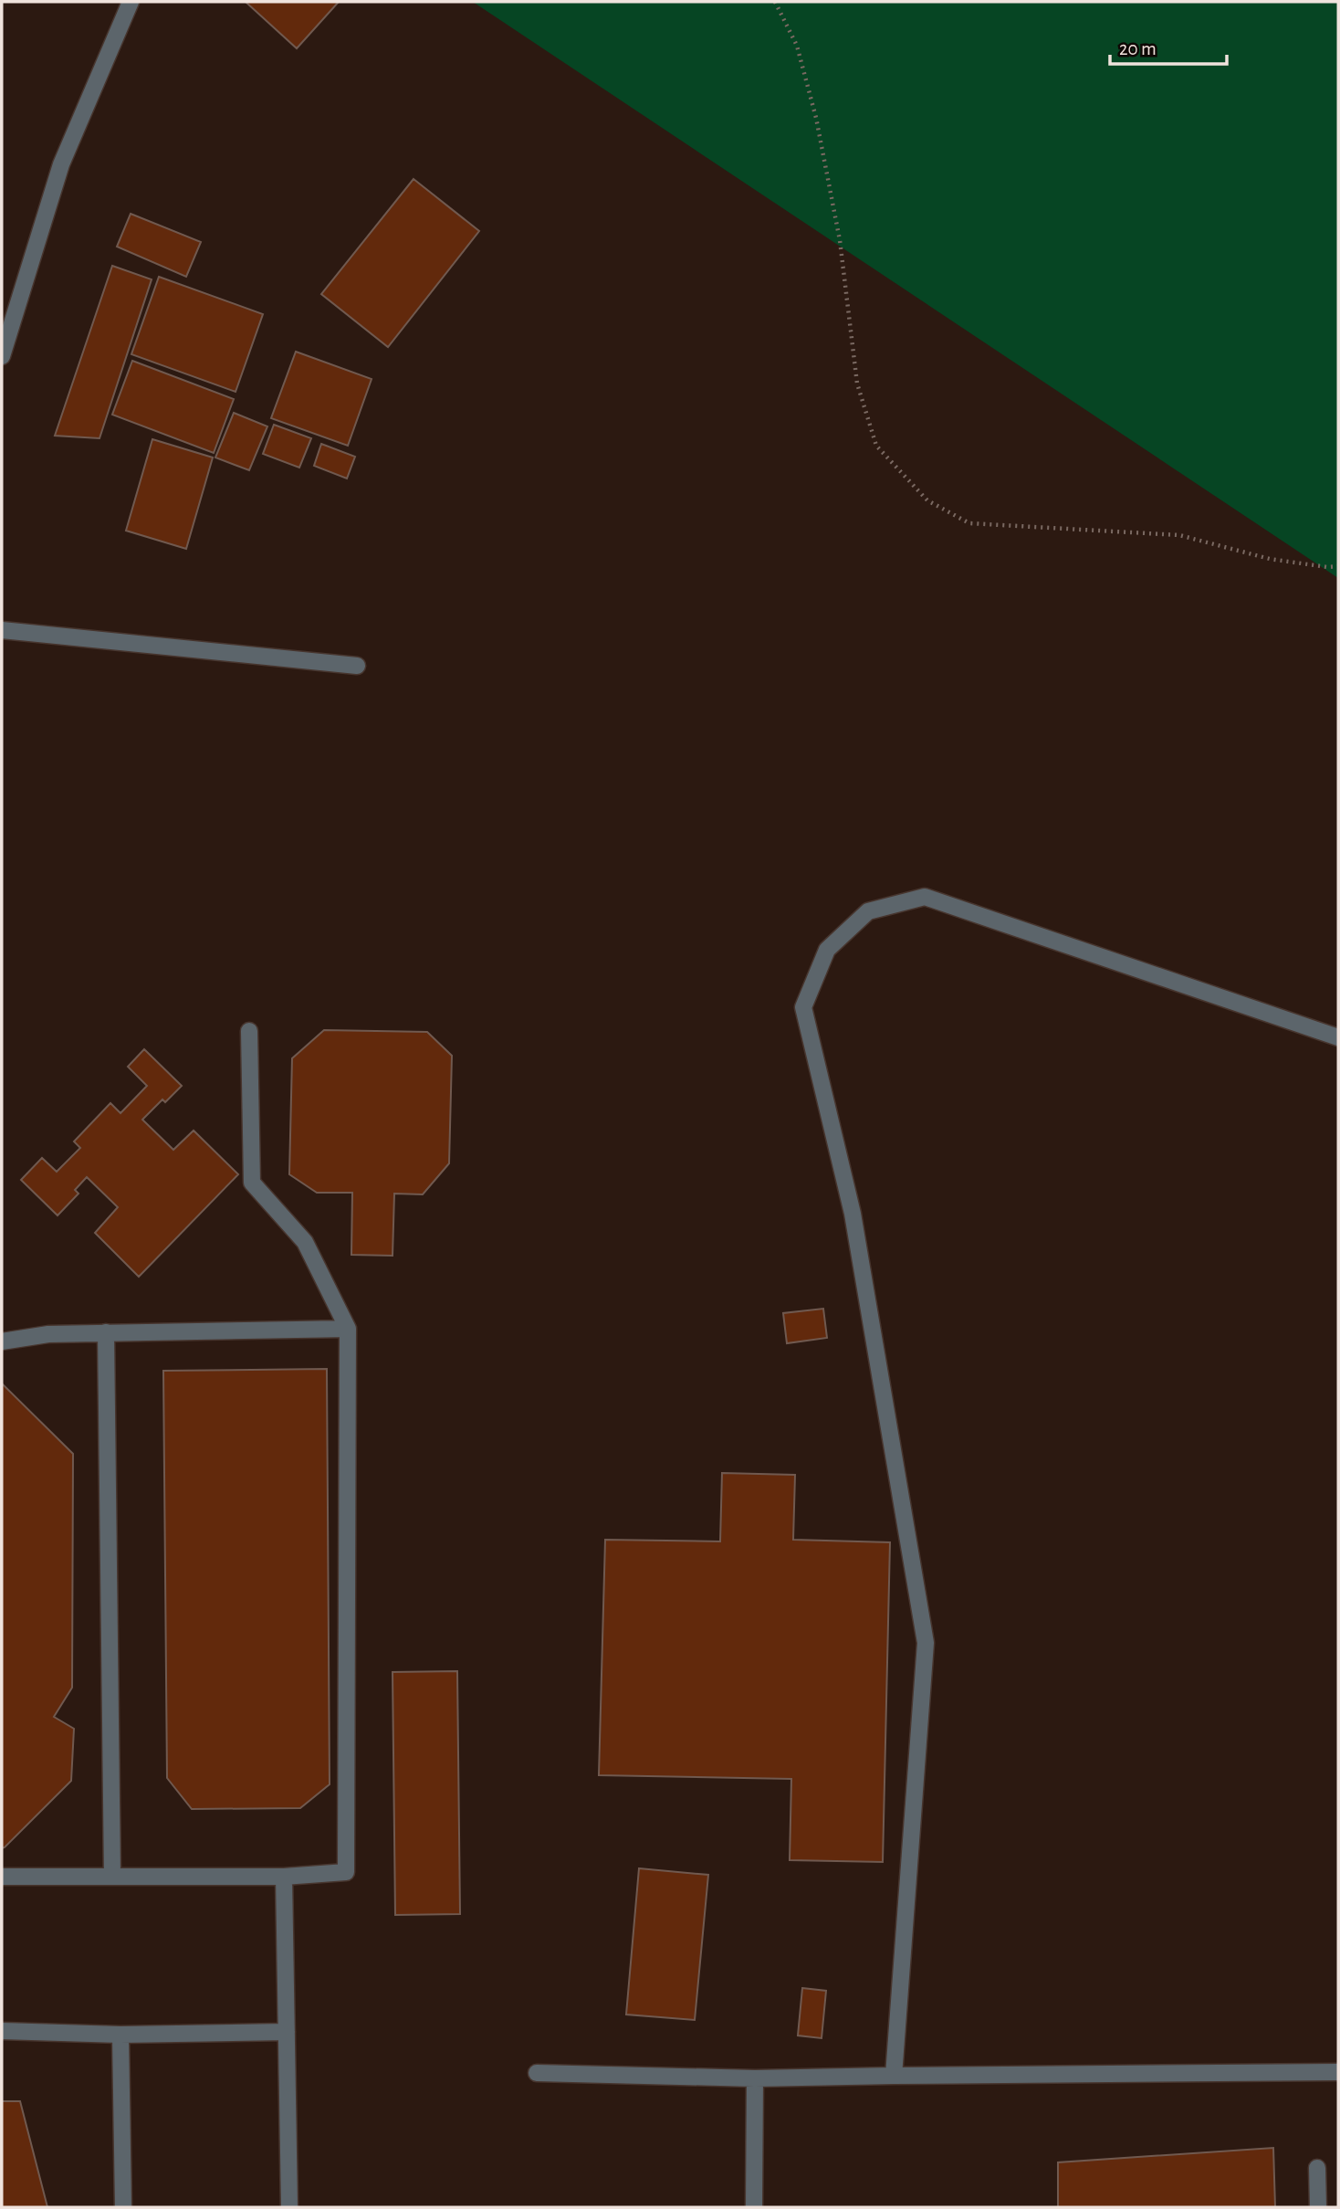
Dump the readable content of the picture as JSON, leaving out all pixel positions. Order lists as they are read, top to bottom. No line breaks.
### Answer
{"scale_bar":"20 m"}
